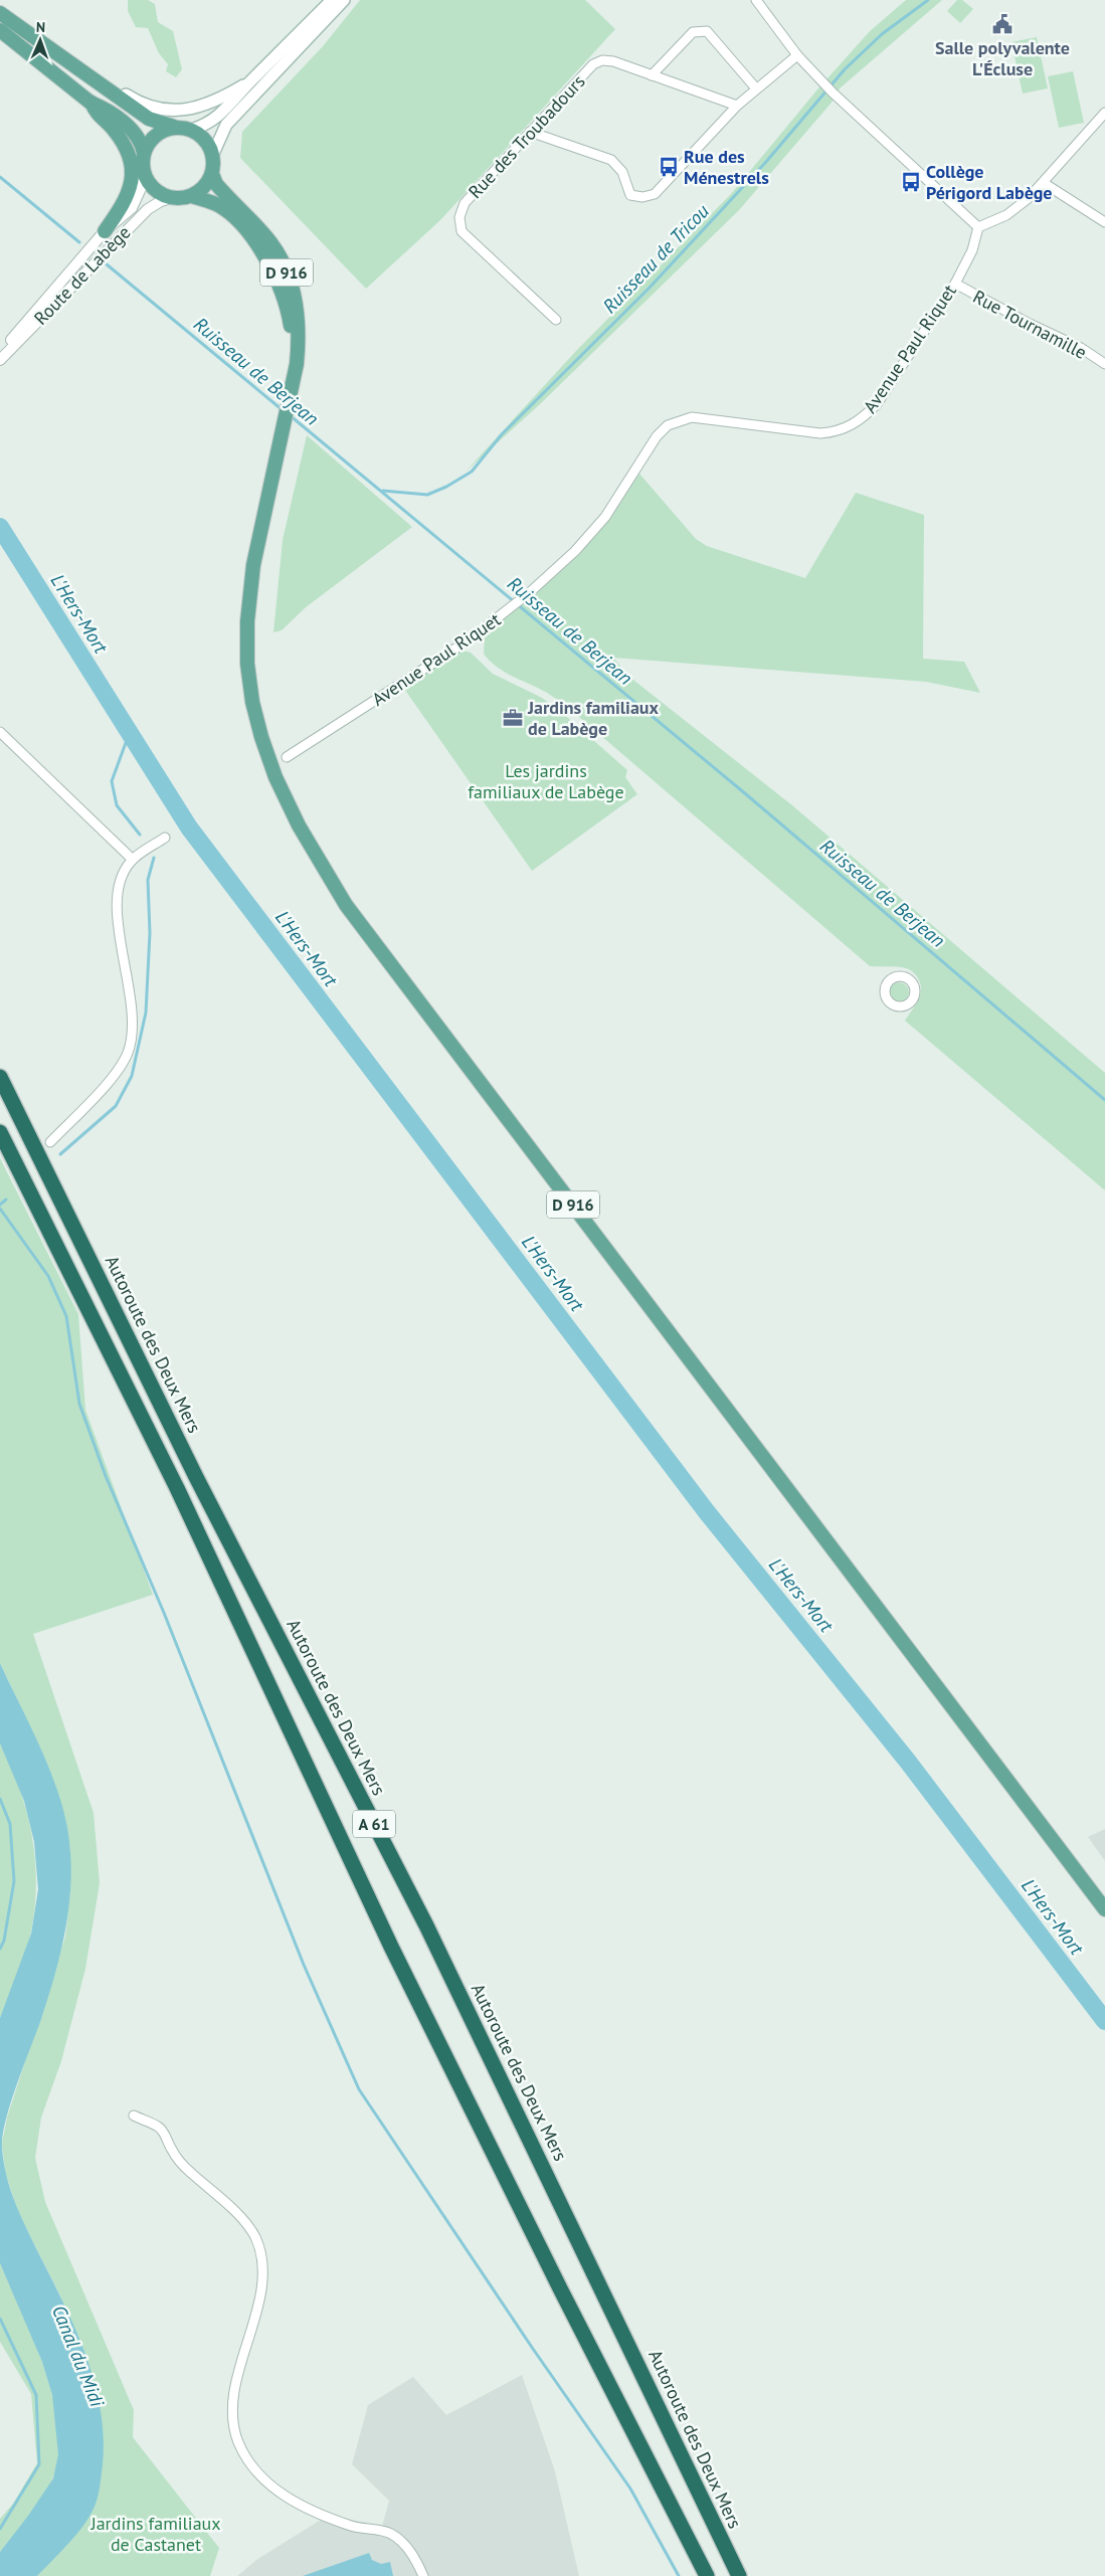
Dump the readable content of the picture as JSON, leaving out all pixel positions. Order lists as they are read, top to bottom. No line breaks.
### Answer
{"streets":{"highway":["Autoroute des Deux Mers","A 61"],"main road":["D 916"],"street":["Rue des Troubadours","Route de Labège","Rue Tournamille","Avenue Paul Riquet"]},"crossings":[["D 916","Route de Labège"],["Rue Tournamille","Avenue Paul Riquet"]],"water":["Ruisseau de Tricou","Ruisseau de Berjean","L'Hers-Mort","Canal du Midi"],"parks":["Les jardins familiaux de Labège","Jardins familiaux de Castanet"],"places":{"public building":["Salle polyvalente L'Écluse"],"bus stop":["Rue des Ménestrels","Collège Périgord Labège"],"office":["Jardins familiaux de Labège"]},"north":"top"}
